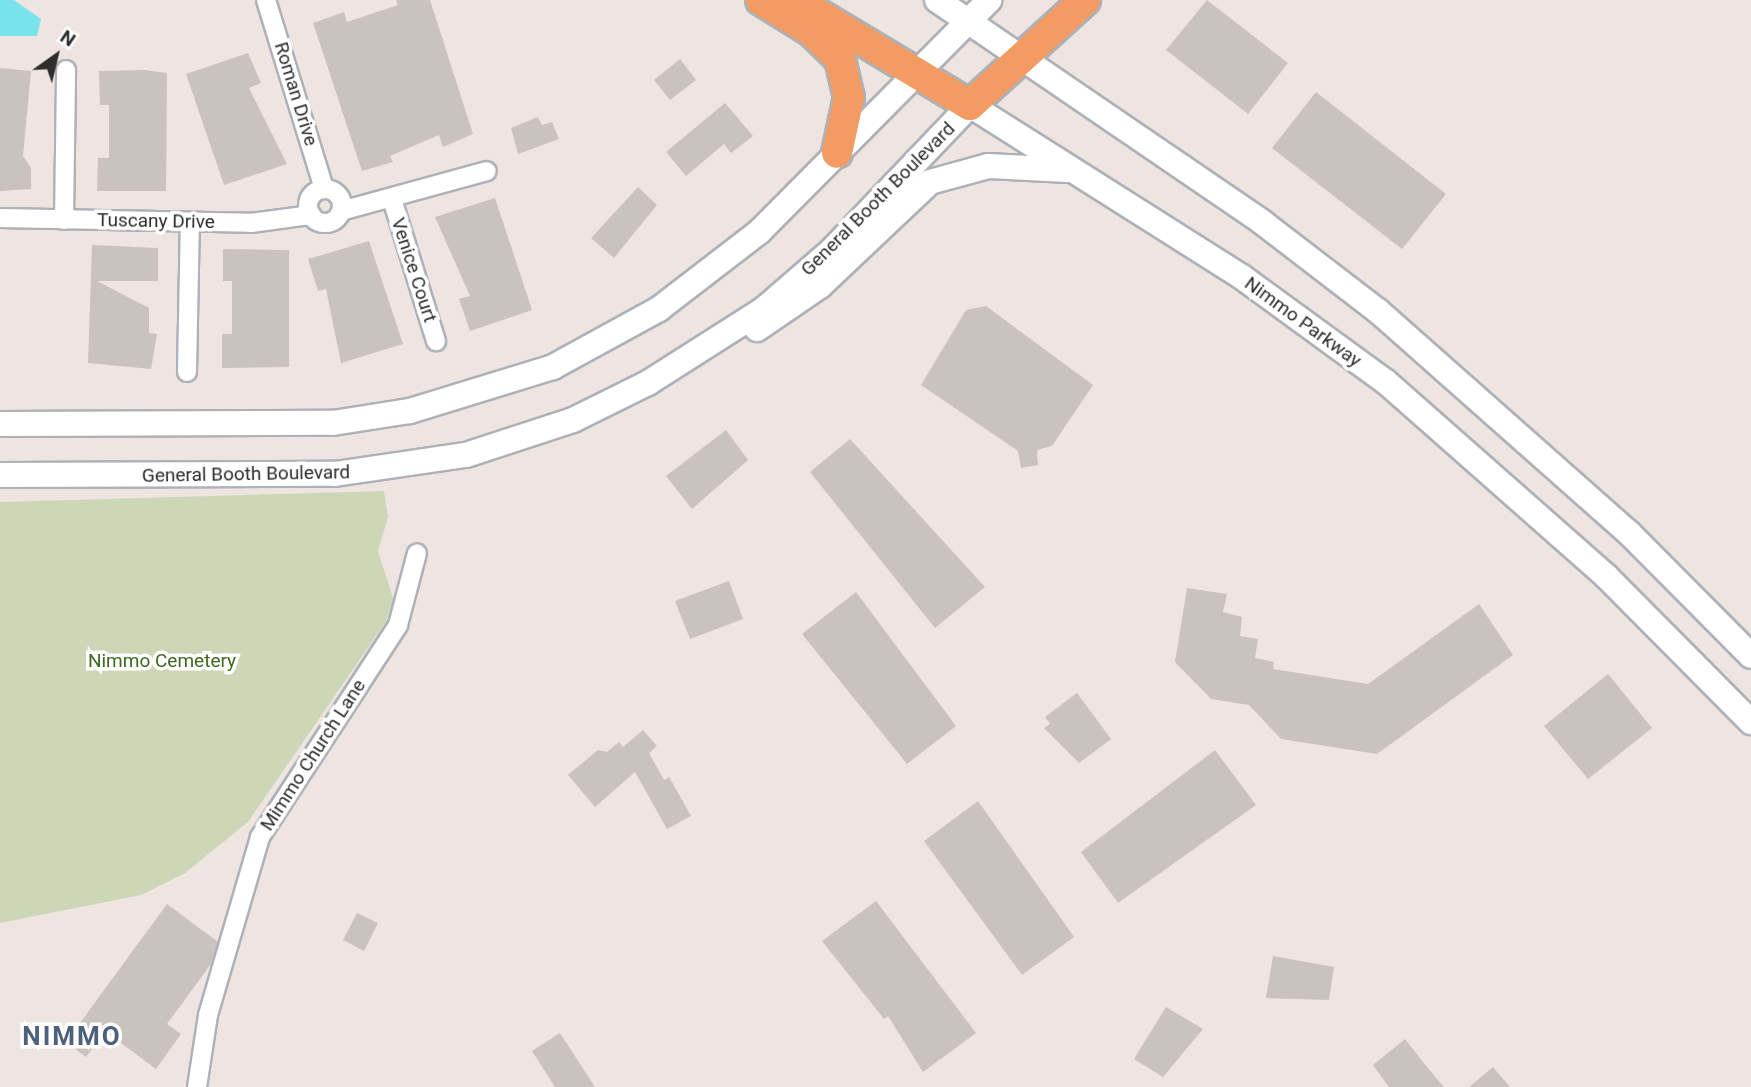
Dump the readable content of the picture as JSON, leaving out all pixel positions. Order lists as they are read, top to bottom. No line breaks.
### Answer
{"streets":{"highway":["General Booth Boulevard","Nimmo Parkway"],"street":["Roman Drive","Tuscany Drive","Venice Court","Mimmo Church Lane"]},"crossings":[["Roman Drive","Tuscany Drive"],["General Booth Boulevard","Nimmo Parkway"]],"districts":["NIMMO"],"parks":["Nimmo Cemetery"],"north":"top right"}
